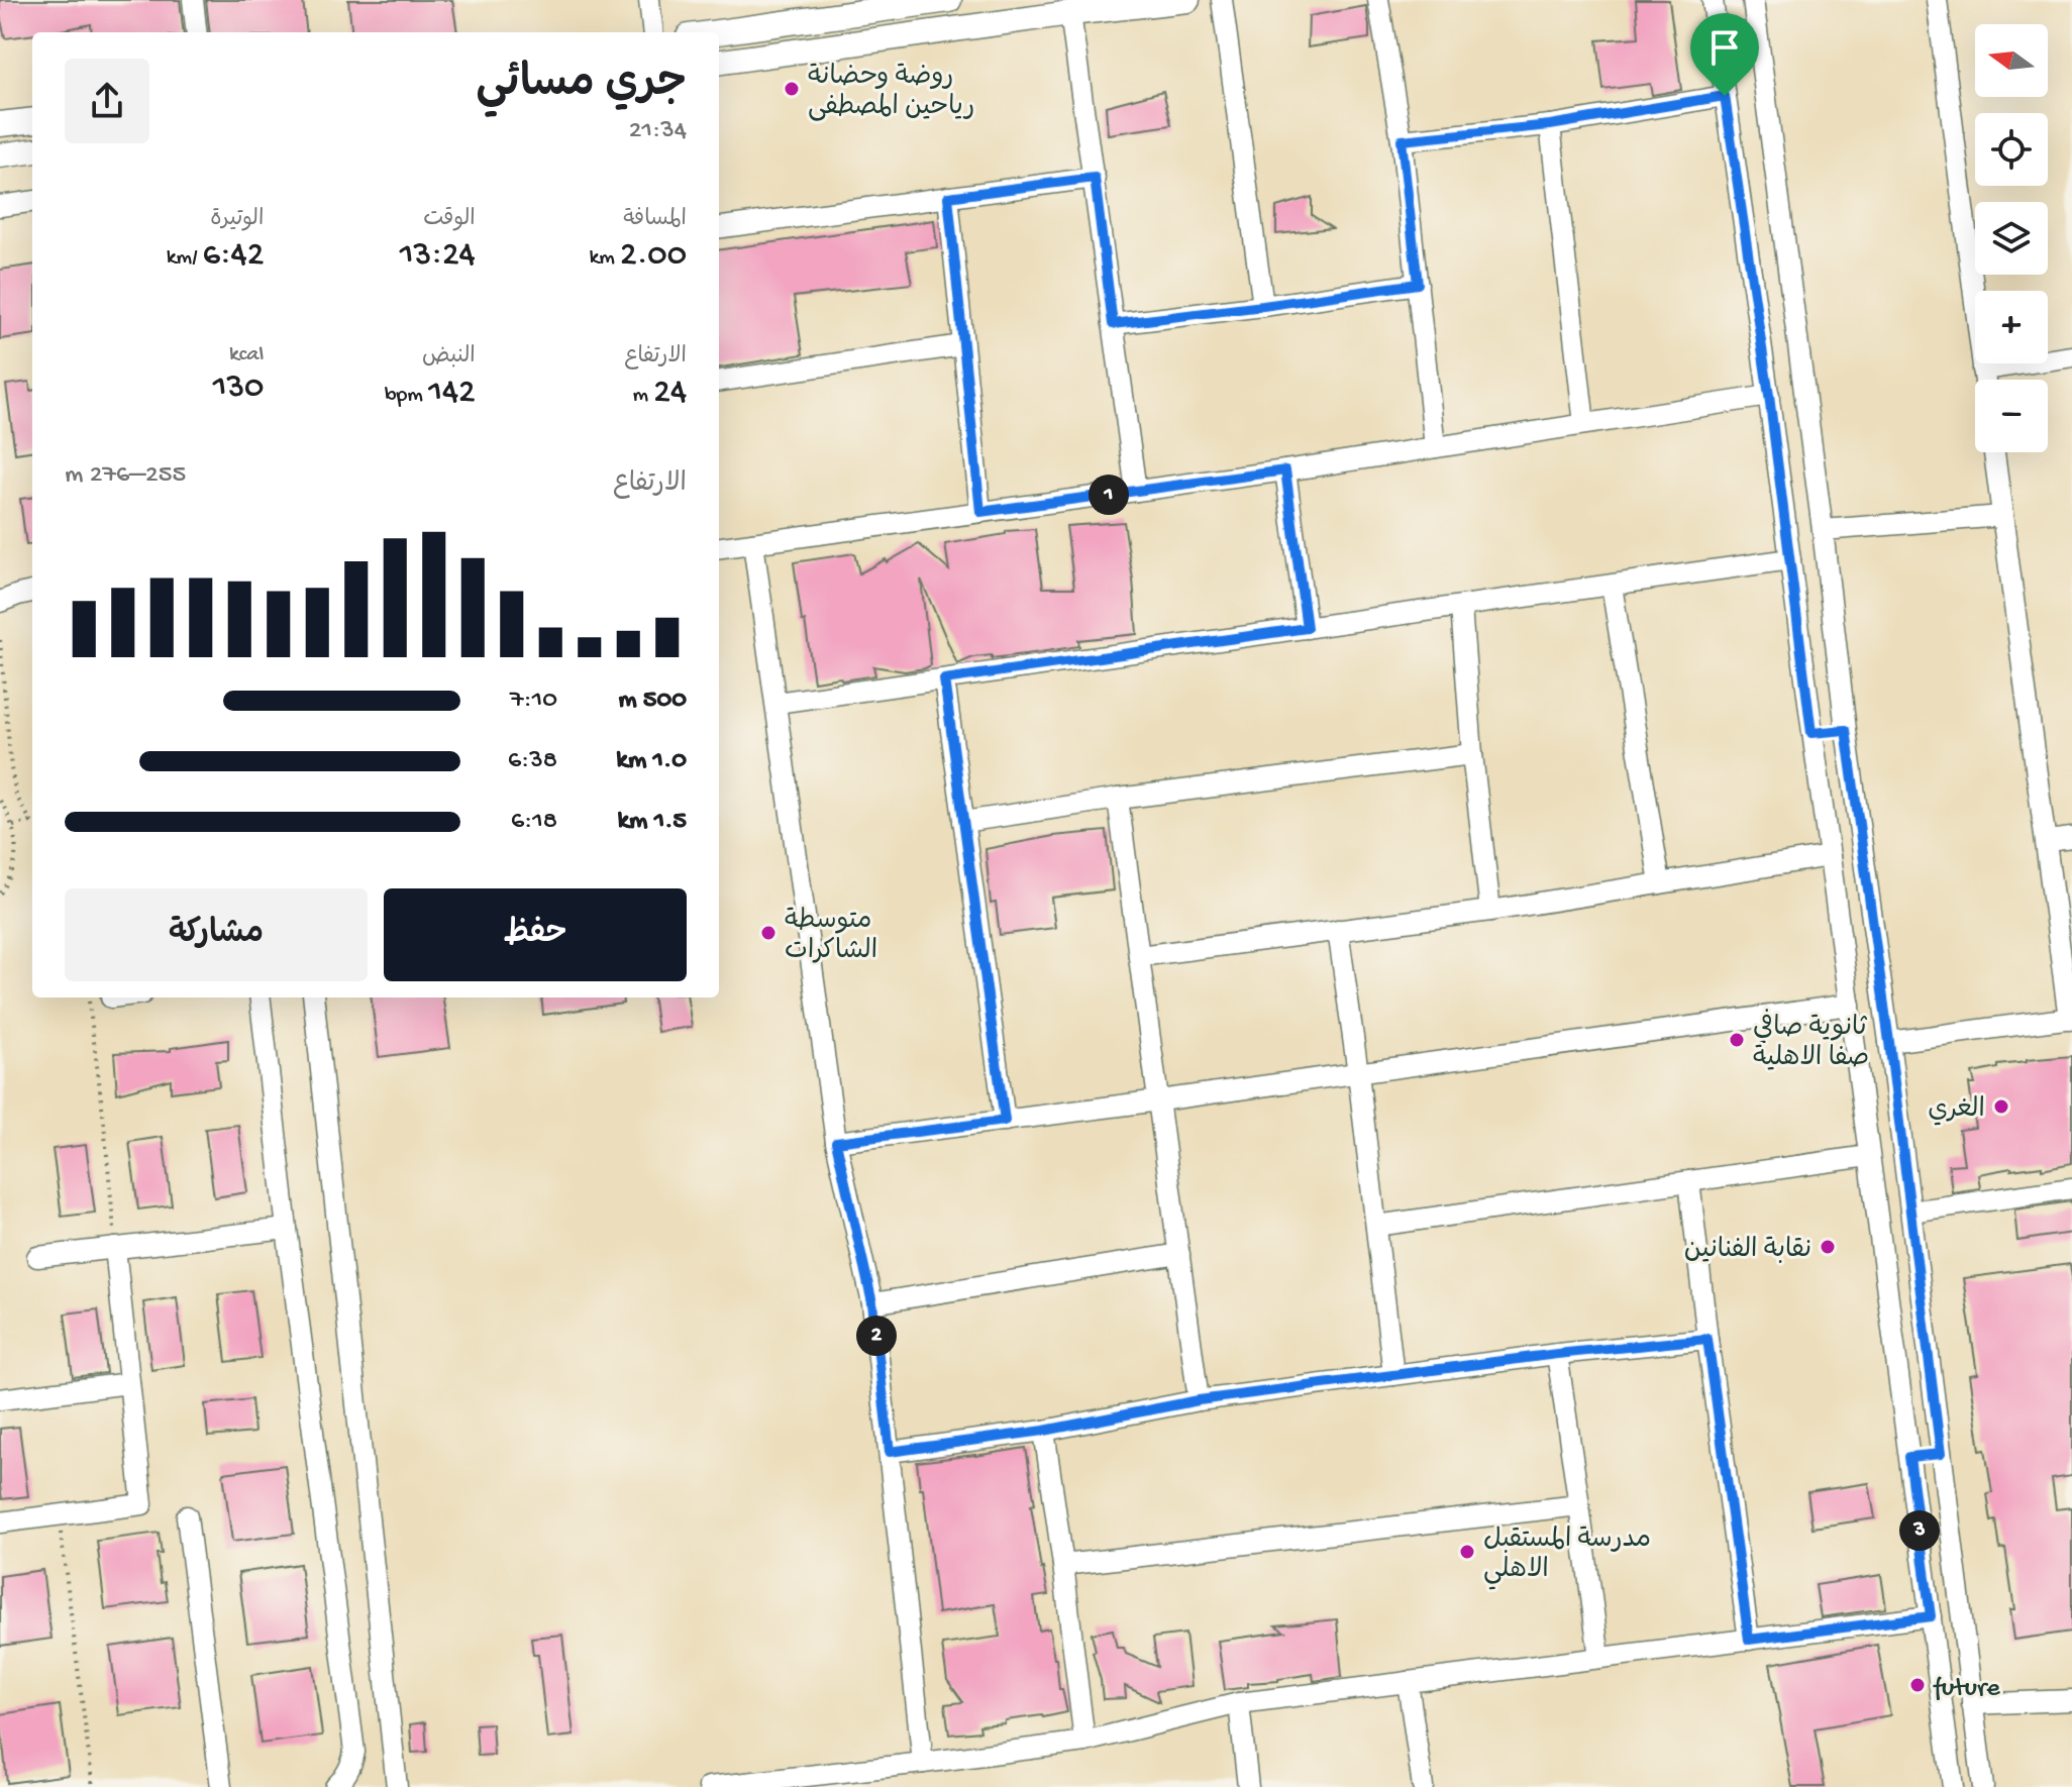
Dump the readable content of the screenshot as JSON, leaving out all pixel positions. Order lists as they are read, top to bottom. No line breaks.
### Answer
{"places":["روضة وحضانة رياحين المصطفى","متوسطة الشاكرات","ثانوية صافي صفا الاهلية","الغري","نقابة الفنانين","مدرسة المستقبل الاهلي","future"],"north":"left","page":{"map_buttons":["+","−"],"heading":["جري مسائي","21:34"],"stats":[["المسافة","2.00 km"],["الوقت","13:24"],["الوتيرة","6:42 /km"],["الارتفاع","24 m"],["النبض","142 bpm"],["kcal","130"]],"chart":["الارتفاع","255–276 m"],"pins":["1","2","3"],"list":[{"name":"500 m","note":"7:10"},{"name":"1.0 km","note":"6:38"},{"name":"1.5 km","note":"6:18"}],"buttons":["حفظ","مشاركة"]}}
